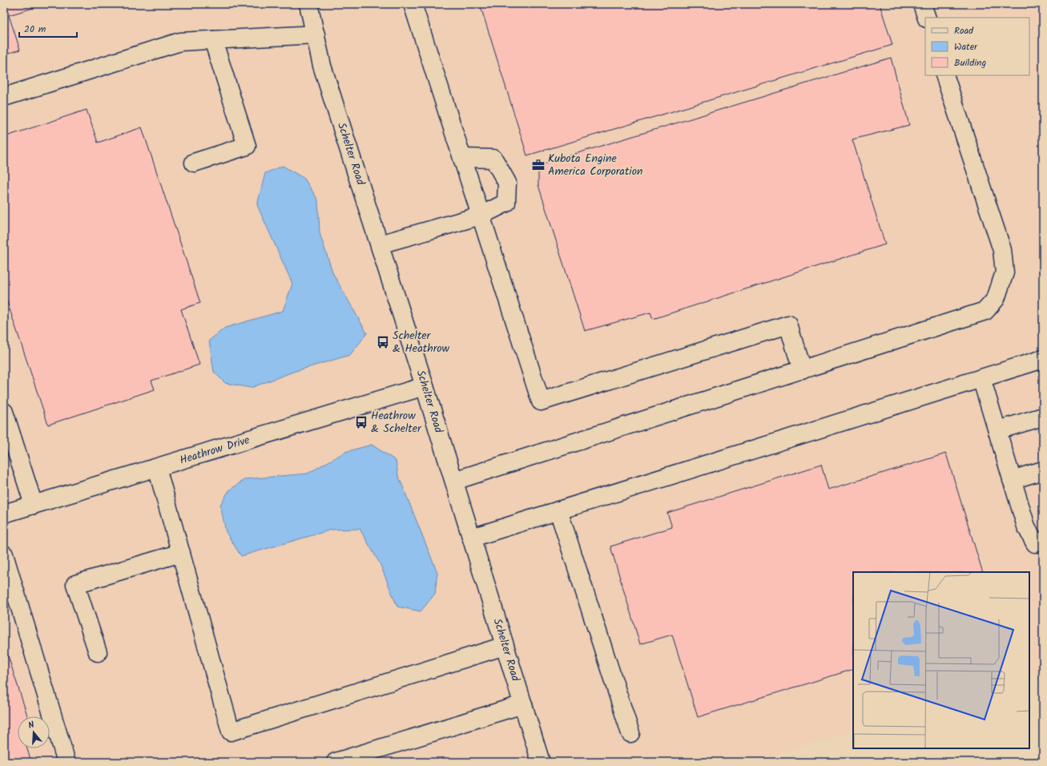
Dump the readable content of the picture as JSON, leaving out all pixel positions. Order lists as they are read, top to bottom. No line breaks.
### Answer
{"streets":{"street":["Schelter Road","Heathrow Drive"]},"crossings":[["Schelter Road","Heathrow Drive"]],"places":{"office":["Kubota Engine America Corporation"],"bus stop":["Schelter & Heathrow","Heathrow & Schelter"]},"legend":["Road","Water","Building"],"scale_bar":"20 m","north":"top"}
